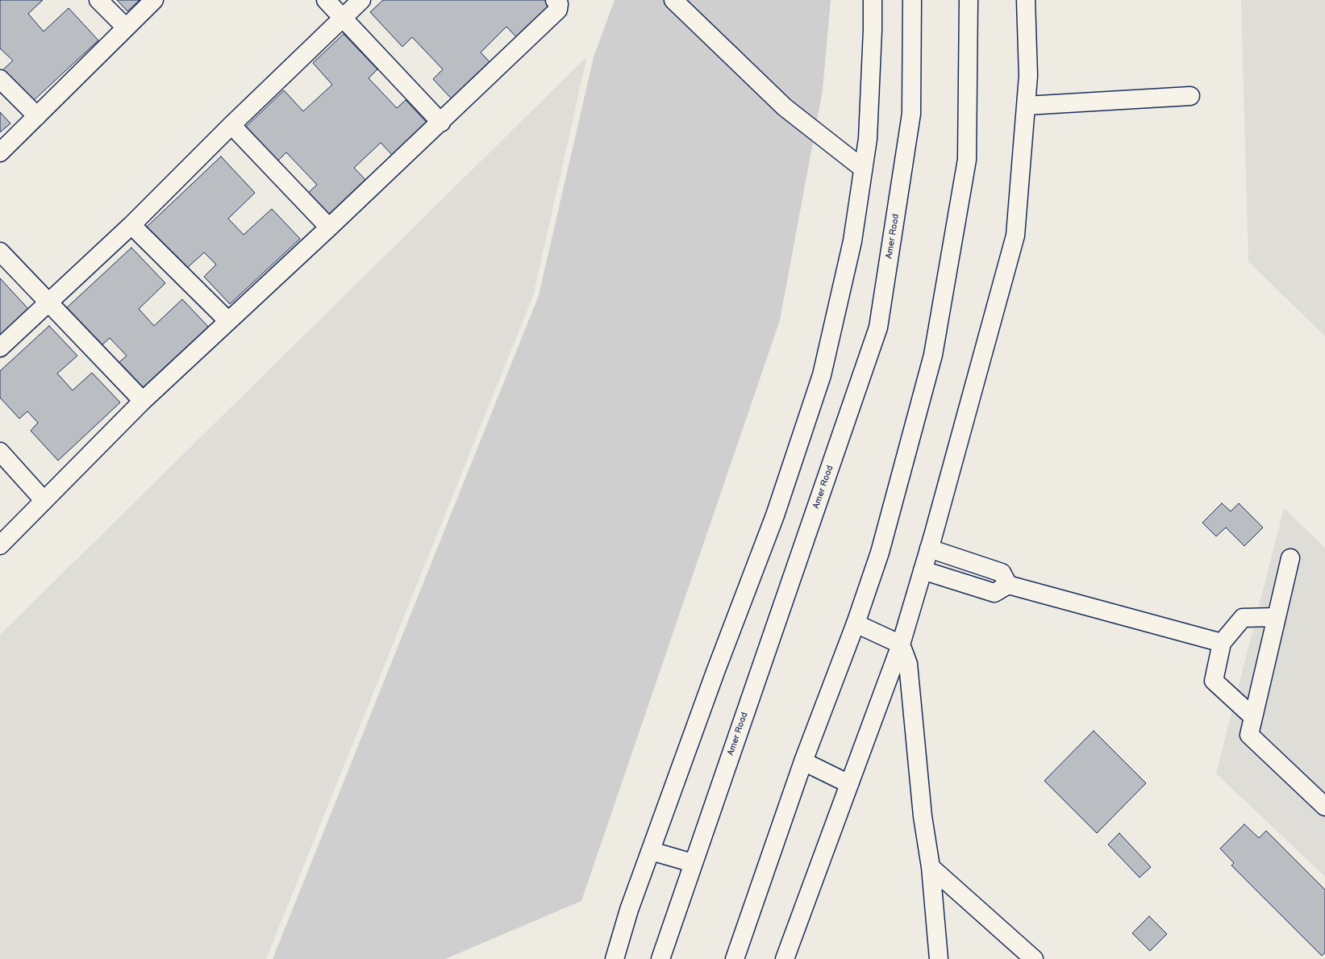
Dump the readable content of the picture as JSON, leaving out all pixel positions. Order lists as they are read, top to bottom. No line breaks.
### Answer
{"streets":{"main road":["Amer Road"]}}
